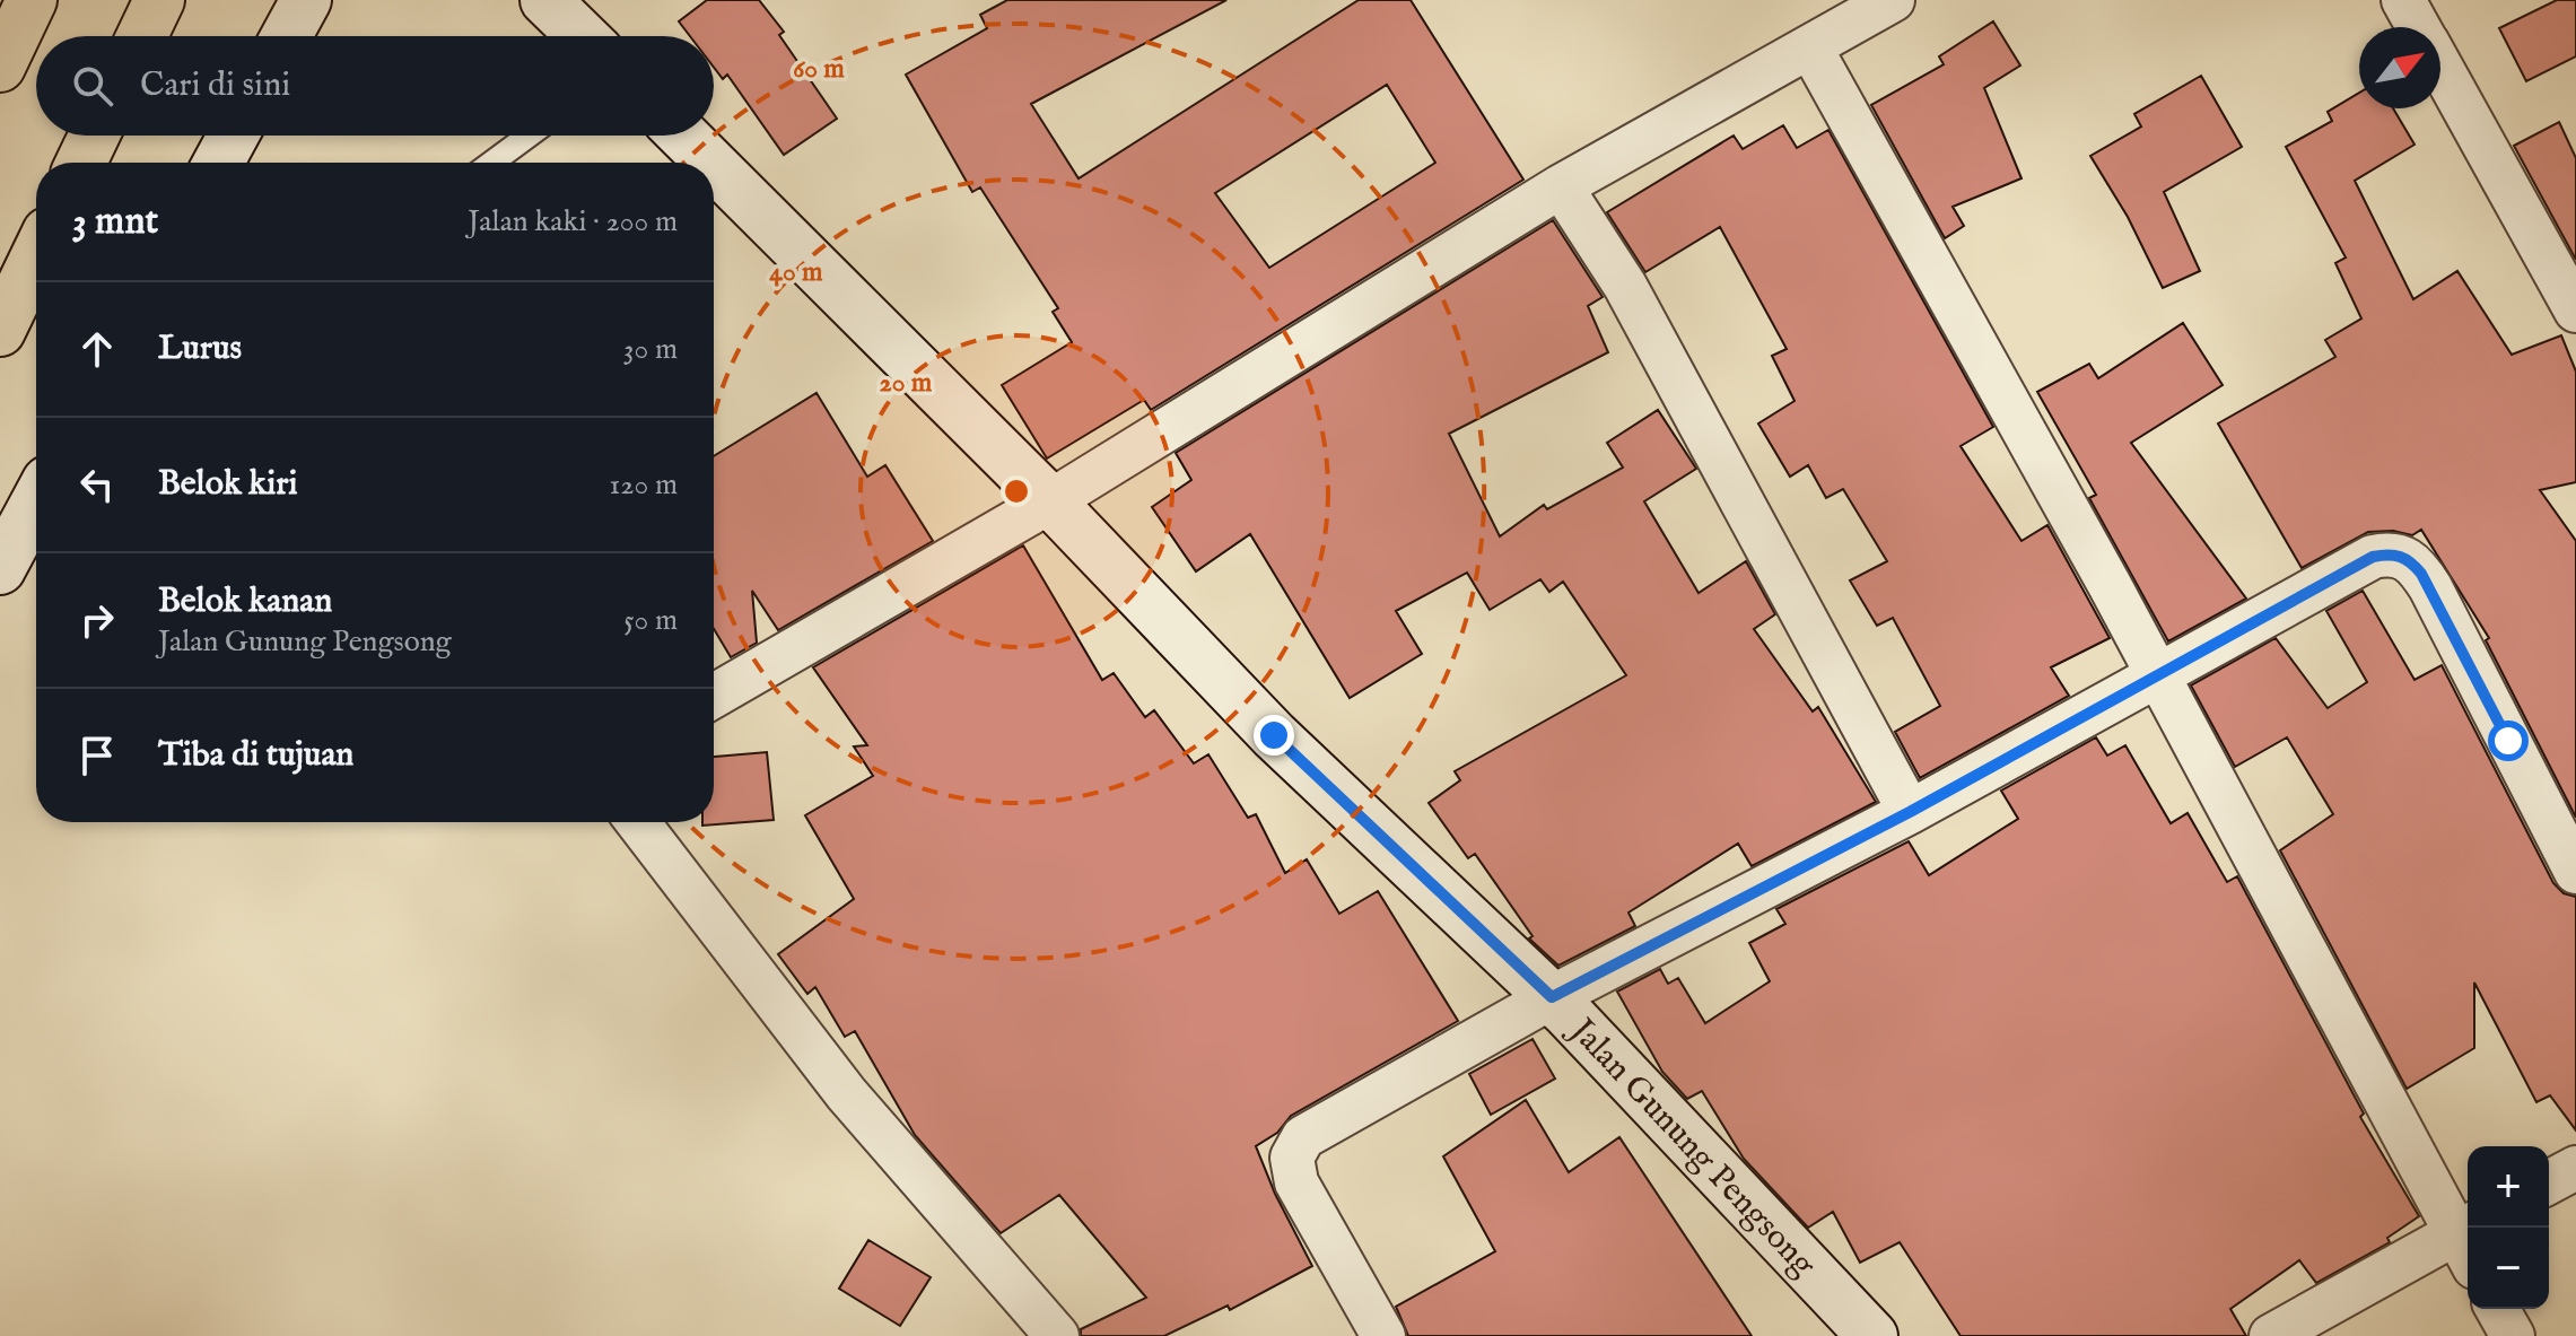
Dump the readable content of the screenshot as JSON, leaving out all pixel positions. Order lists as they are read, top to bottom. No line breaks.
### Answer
{"streets":{"street":["Jalan Gunung Pengsong"]},"north":"top right","page":{"search":"Cari di sini","heading":["3 mnt","Jalan kaki · 200 m"],"list":[["Lurus","30 m"],["Belok kiri","120 m"],["Belok kanan","Jalan Gunung Pengsong","50 m"],"Tiba di tujuan"],"map_buttons":["+","−"]},"rings":["60 m","40 m","20 m"]}
